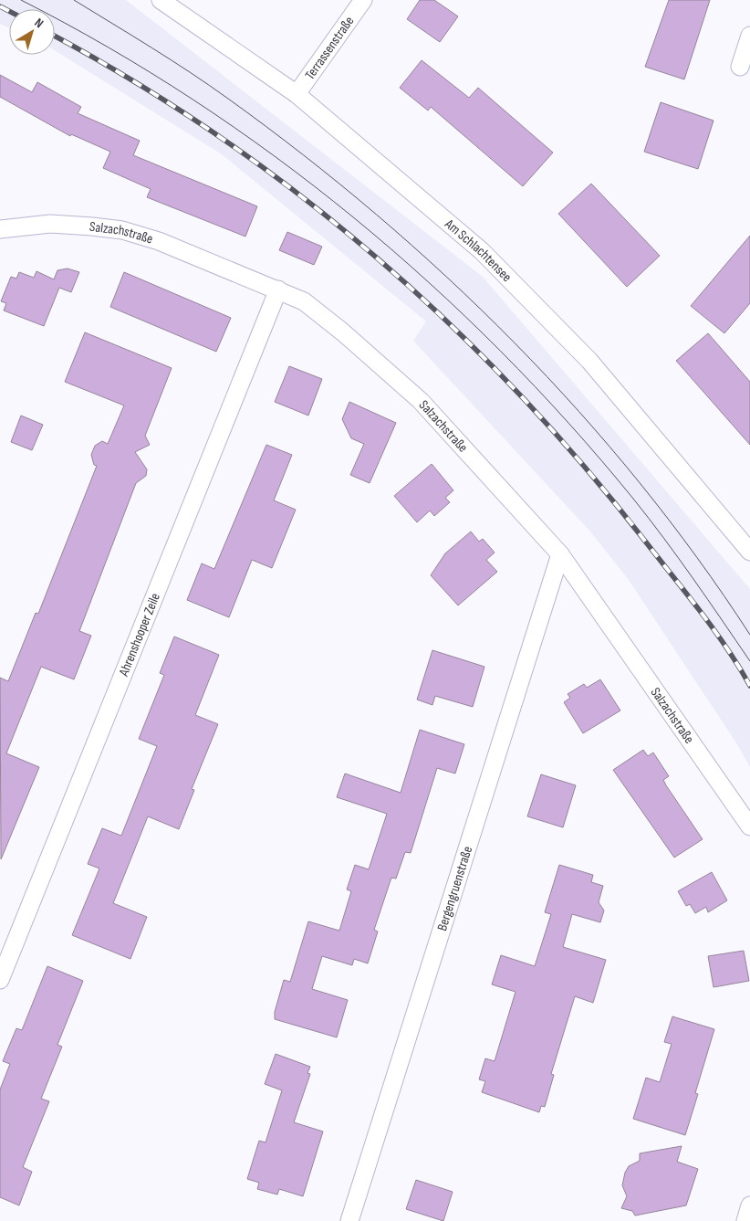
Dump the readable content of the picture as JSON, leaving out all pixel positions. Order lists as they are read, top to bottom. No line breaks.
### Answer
{"streets":{"street":["Terrassenstraße","Salzachstraße","Am Schlachtensee","Ahrenshooper Zeile","Bergengruenstraße"]},"crossings":[["Terrassenstraße","Am Schlachtensee"],["Salzachstraße","Ahrenshooper Zeile"],["Salzachstraße","Bergengruenstraße"]],"north":"top right"}
